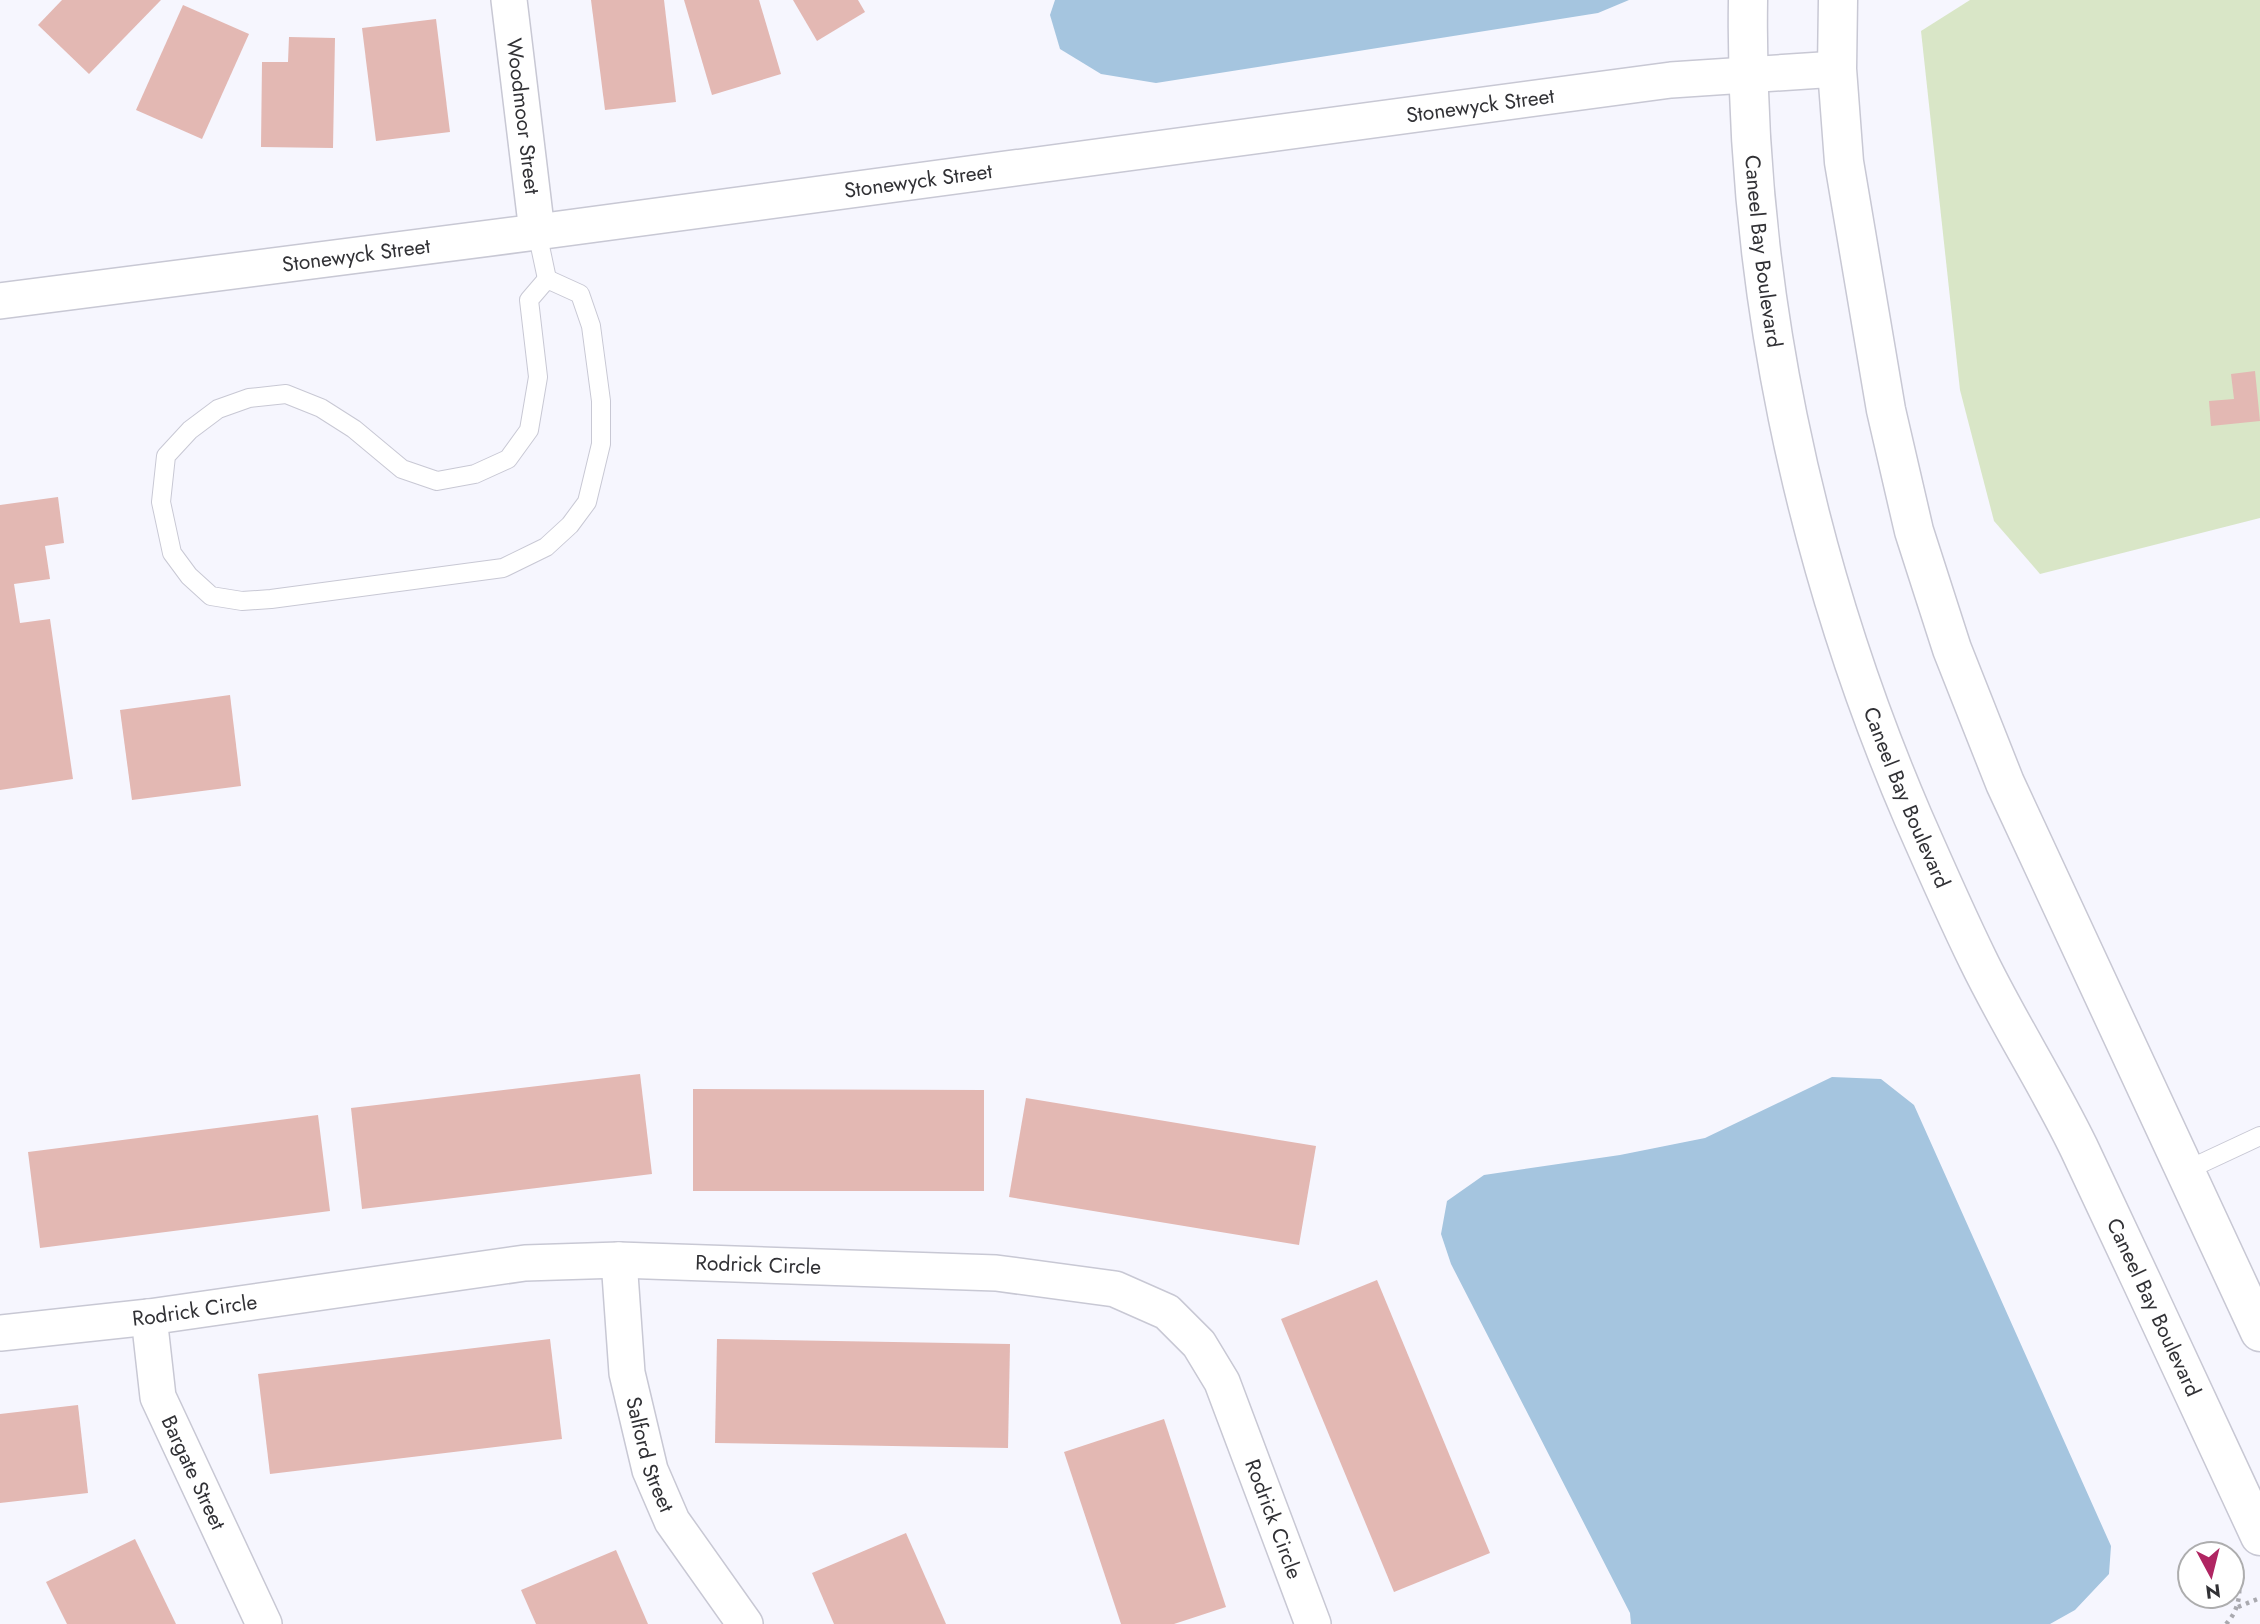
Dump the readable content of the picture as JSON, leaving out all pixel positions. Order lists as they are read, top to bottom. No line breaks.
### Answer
{"streets":{"street":["Stonewyck Street","Woodmoor Street","Caneel Bay Boulevard","Rodrick Circle","Salford Street","Bargate Street"]},"crossings":[["Stonewyck Street","Woodmoor Street"],["Stonewyck Street","Caneel Bay Boulevard"],["Rodrick Circle","Salford Street"],["Rodrick Circle","Bargate Street"]],"north":"bottom"}
